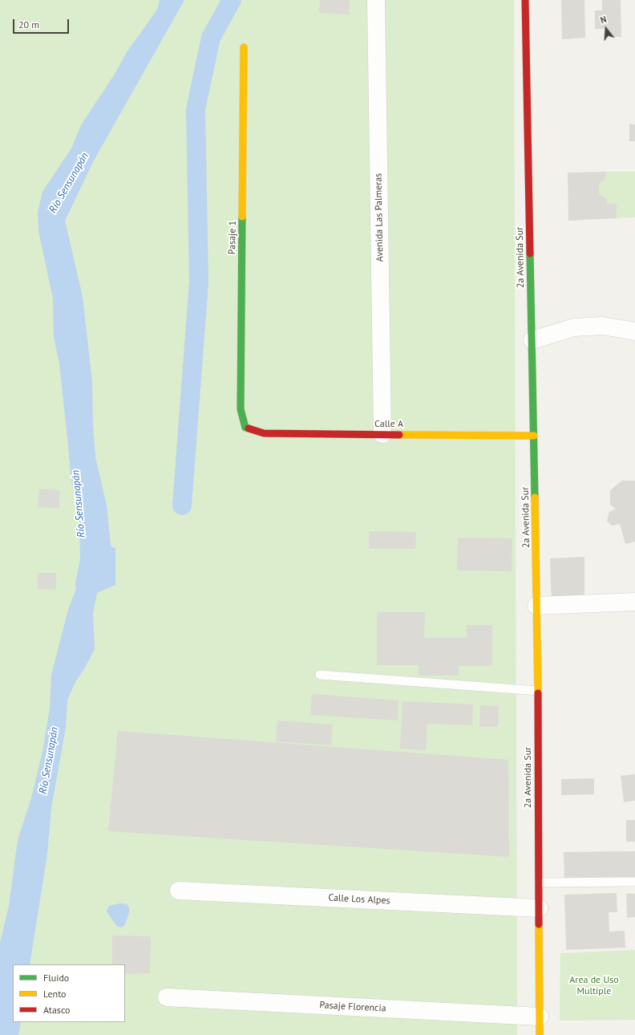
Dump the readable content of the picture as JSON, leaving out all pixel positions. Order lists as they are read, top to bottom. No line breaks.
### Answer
{"streets":{"street":["Avenida Las Palmeras","Pasaje 1","2a Avenida Sur","Calle A","Calle Los Alpes","Pasaje Florencia"]},"crossings":[["Avenida Las Palmeras","Calle A"],["Pasaje 1","Calle A"],["2a Avenida Sur","Calle A"],["2a Avenida Sur","Calle Los Alpes"],["2a Avenida Sur","Pasaje Florencia"]],"water":["Río Sensunapán"],"parks":["Area de Uso Multiple"],"legend":["Fluido","Lento","Atasco"],"scale_bar":"20 m","north":"top"}
